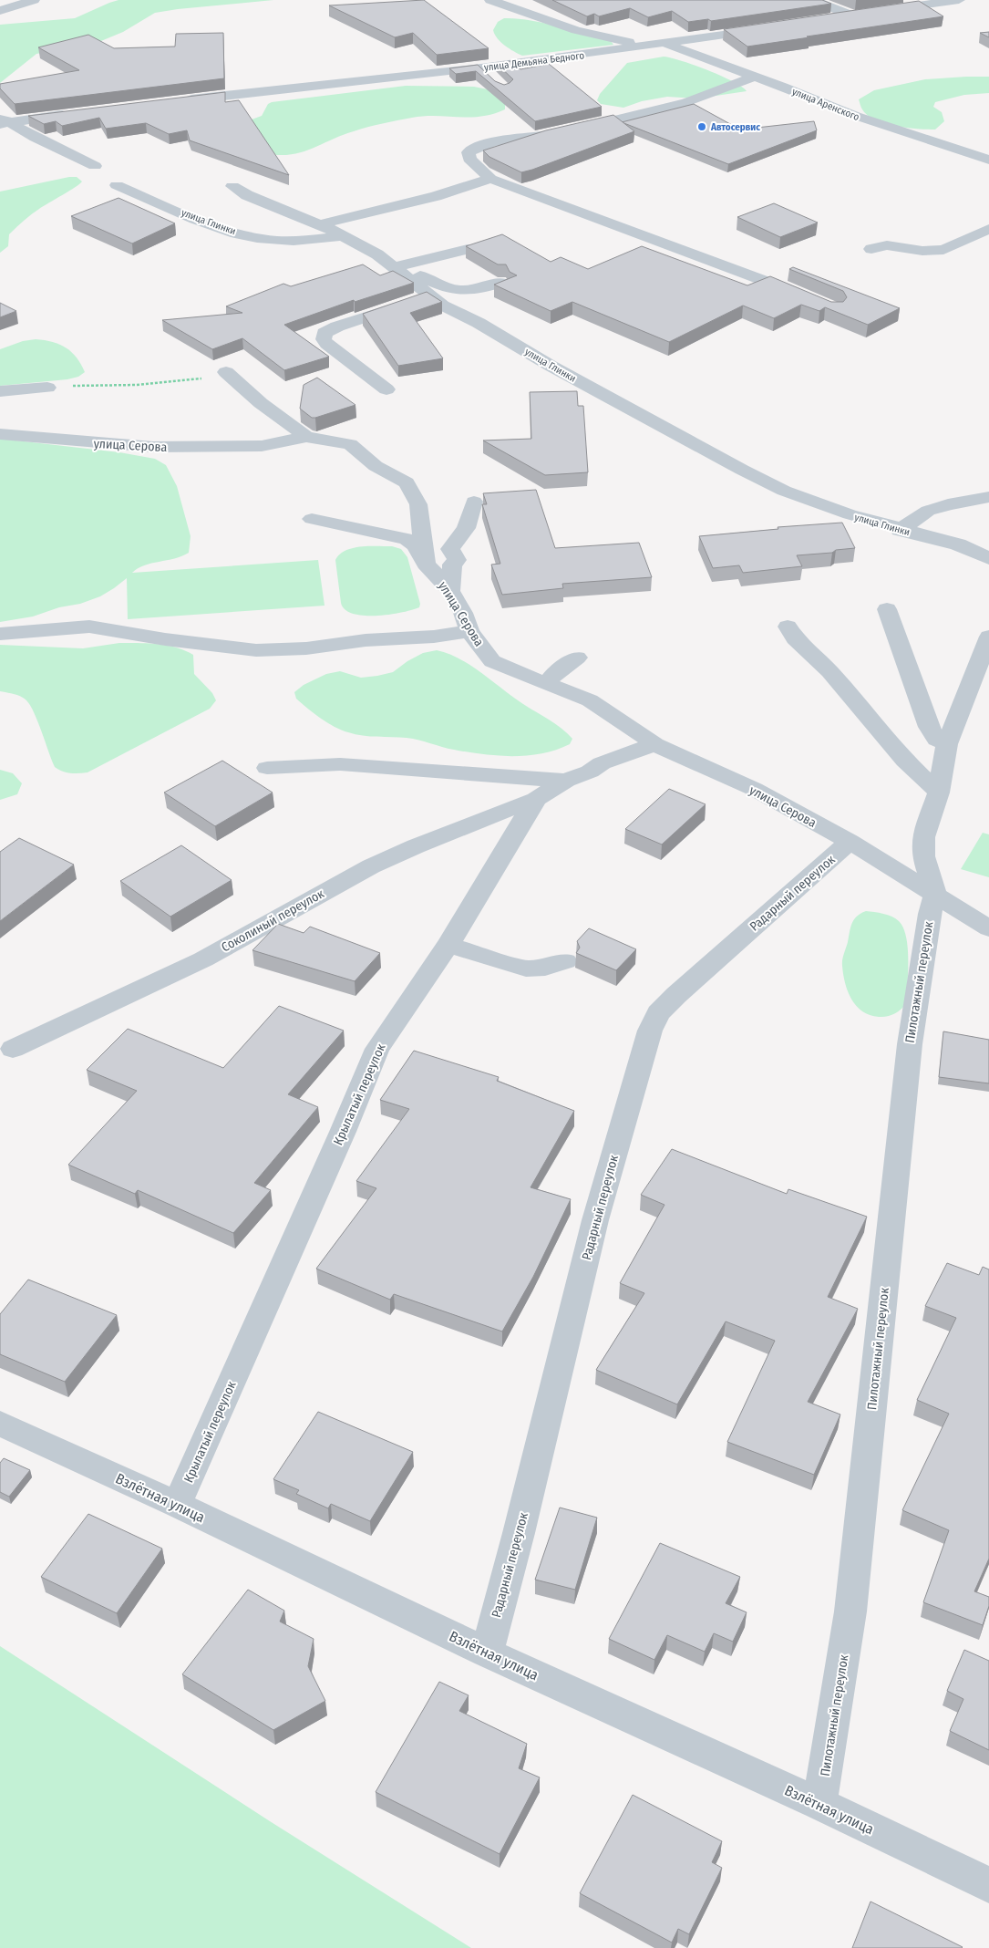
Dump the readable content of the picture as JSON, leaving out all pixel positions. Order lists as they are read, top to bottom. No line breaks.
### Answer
{"streets":{"street":["улица Демьяна Бедного","улица Аренского","улица Глинки","улица Серова","Радарный переулок","Соколиный переулок","Пилотажный переулок","Крылатый переулок","Взлётная улица"]},"crossings":[["улица Демьяна Бедного","улица Аренского"],["улица Серова","Радарный переулок"],["улица Серова","Пилотажный переулок"],["улица Серова","Крылатый переулок"],["Радарный переулок","Взлётная улица"],["Соколиный переулок","Крылатый переулок"],["Пилотажный переулок","Взлётная улица"],["Крылатый переулок","Взлётная улица"]],"places":["Автосервис"]}
